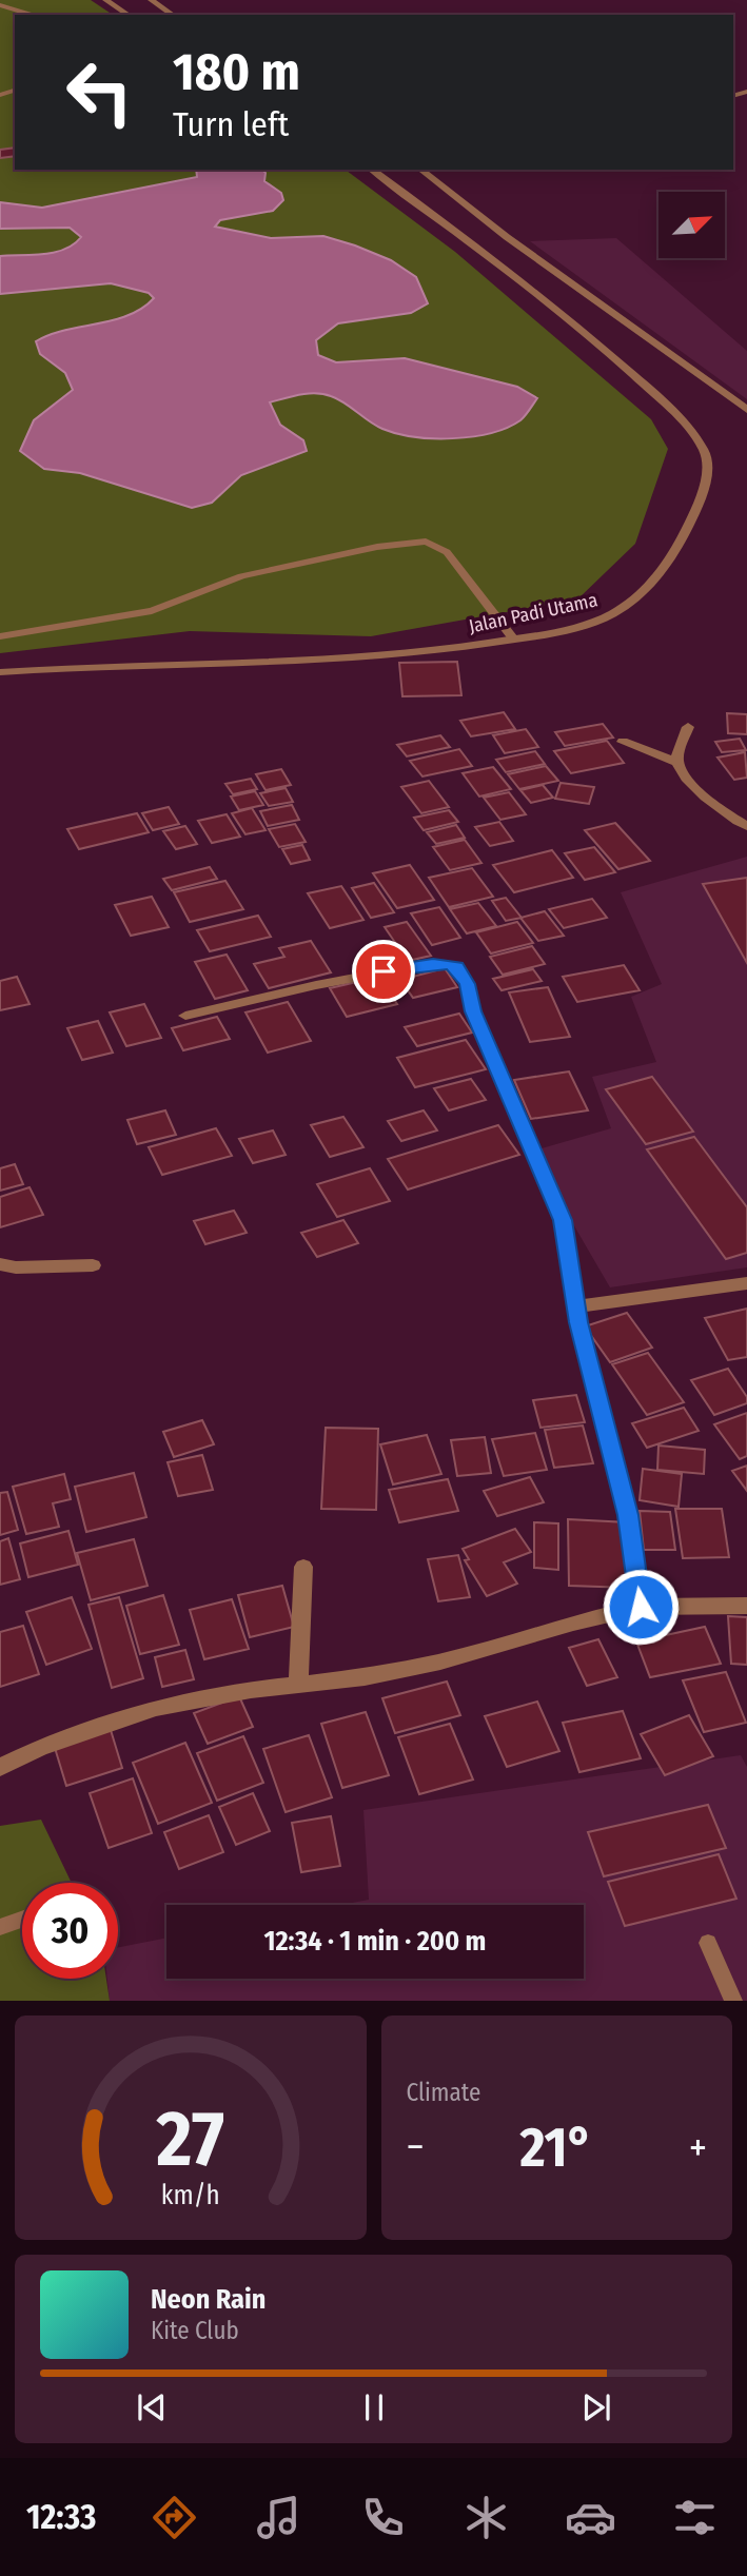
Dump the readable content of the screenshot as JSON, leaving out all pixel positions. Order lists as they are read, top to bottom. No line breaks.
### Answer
{"streets":{"street":["Jalan Padi Utama"]},"north":"top right","page":{"turn":["180 m","Turn left"],"limit":"30","trip":"12:34 · 1 min · 200 m","tile":"Climate","heat":["−","21°","+"],"song":["Neon Rain","Kite Club"],"tabs":"12:33","gauge":["27","km/h"]}}
